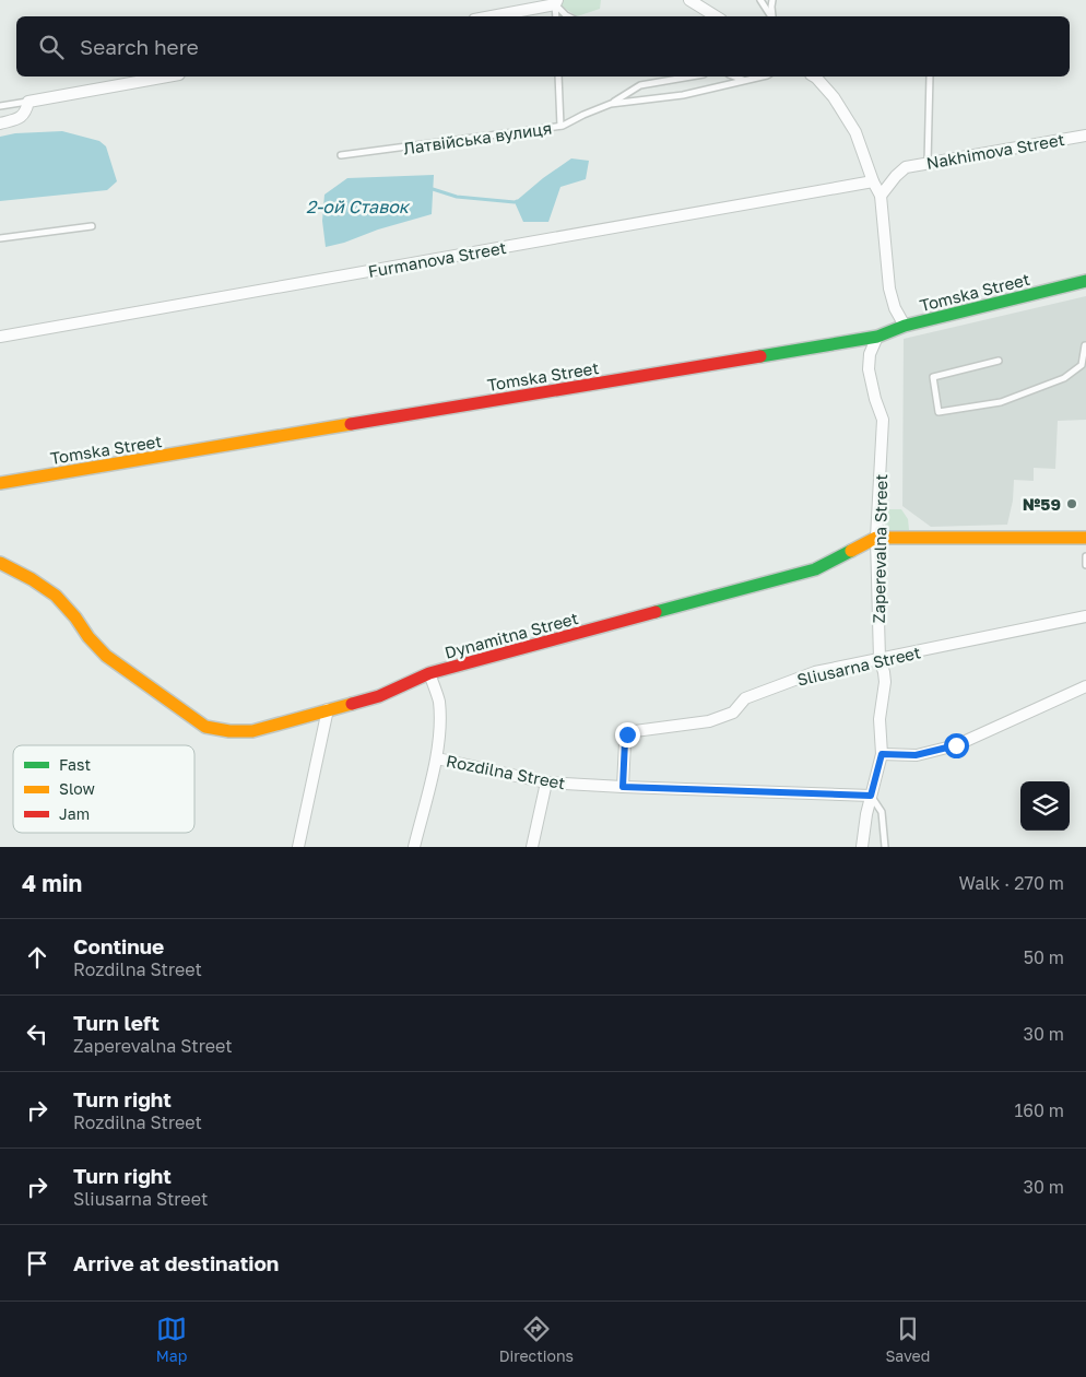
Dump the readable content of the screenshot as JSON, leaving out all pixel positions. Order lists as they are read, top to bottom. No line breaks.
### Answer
{"streets":{"street":["Nakhimova Street","Furmanova Street","Tomska Street","Zaperevalna Street","Dynamitna Street","Sliusarna Street","Rozdilna Street"],"lane":["Латвiйська вулиця"]},"crossings":[["Tomska Street","Zaperevalna Street"],["Zaperevalna Street","Dynamitna Street"],["Zaperevalna Street","Sliusarna Street"],["Zaperevalna Street","Rozdilna Street"],["Sliusarna Street","Rozdilna Street"]],"water":["2-ой Ставок"],"places":["№59"],"legend":["Fast","Slow","Jam"],"page":{"search":"Search here","heading":["4 min","Walk · 270 m"],"list":[["Continue","Rozdilna Street","50 m"],["Turn left","Zaperevalna Street","30 m"],["Turn right","Rozdilna Street","160 m"],["Turn right","Sliusarna Street","30 m"],"Arrive at destination"],"nav":["Map","Directions","Saved"]}}
